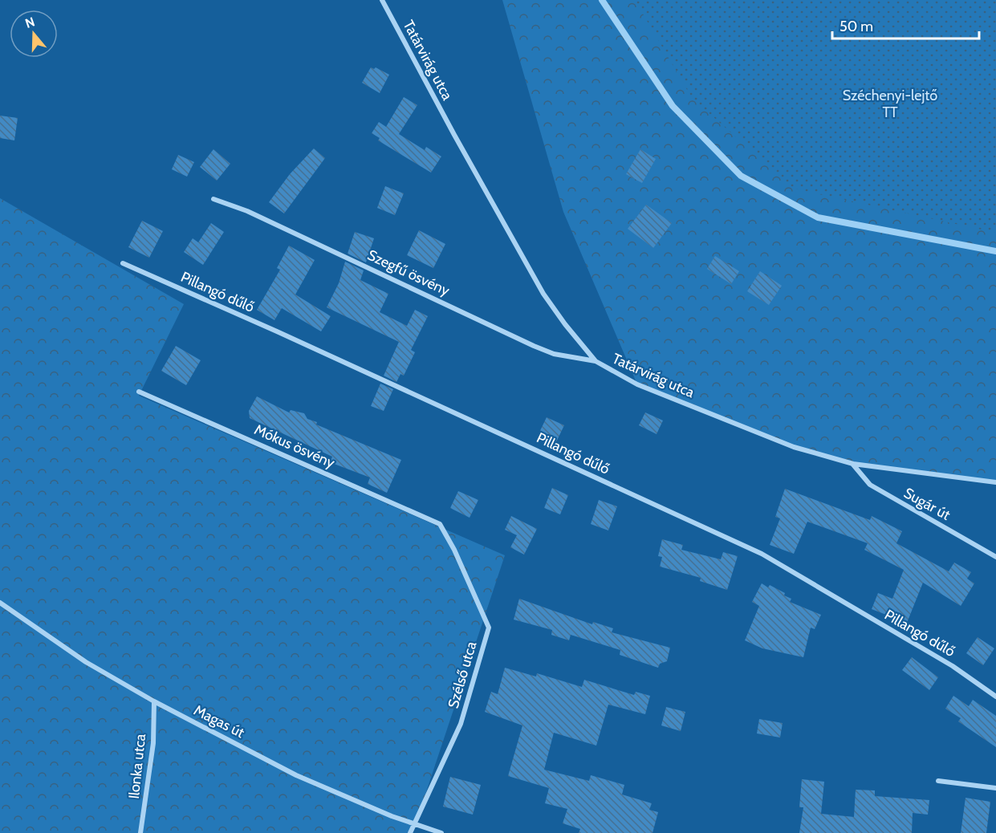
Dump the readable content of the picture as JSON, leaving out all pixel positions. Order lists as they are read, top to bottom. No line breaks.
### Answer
{"streets":{"street":["Tatárvirág utca","Szegfű ösvény","Pillangó dűlő","Mókus ösvény","Sugár út","Szélső utca","Magas út","Ilonka utca"]},"crossings":[["Tatárvirág utca","Szegfű ösvény"],["Tatárvirág utca","Sugár út"],["Mókus ösvény","Szélső utca"],["Szélső utca","Magas út"],["Magas út","Ilonka utca"]],"parks":["Széchenyi-lejtő TT"],"scale_bar":"50 m","north":"top"}
